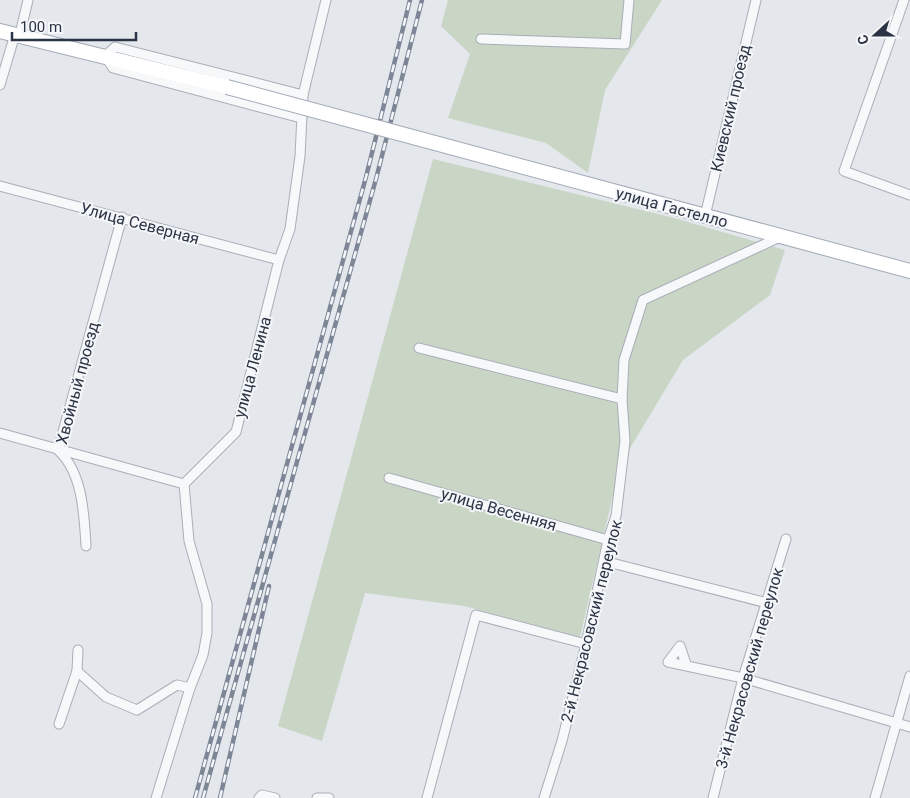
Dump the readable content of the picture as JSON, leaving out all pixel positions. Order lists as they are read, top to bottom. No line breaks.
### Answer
{"streets":{"main road":["улица Гастелло"],"street":["Киевский проезд","Улица Северная","улица Ленина","Хвойный проезд","улица Весенняя","2-й Некрасовский переулок","3-й Некрасовский переулок"]},"crossings":[["Киевский проезд","улица Гастелло"],["Улица Северная","улица Ленина"],["Улица Северная","Хвойный проезд"],["улица Весенняя","2-й Некрасовский переулок"]],"scale_bar":"100 m","north":"left"}
